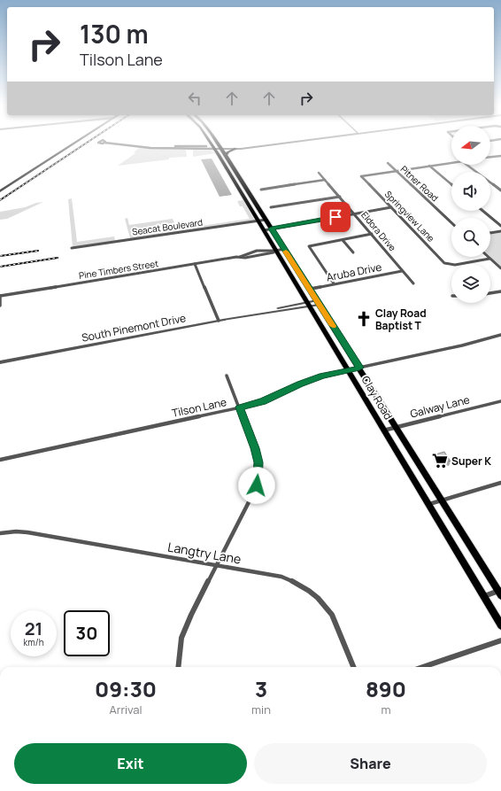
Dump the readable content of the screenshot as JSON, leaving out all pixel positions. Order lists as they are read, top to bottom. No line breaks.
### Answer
{"streets":{"main road":["Clay Road"],"street":["Pitner Road","Springview Lane","Seacat Boulevard","Eldora Drive","Pine Timbers Street","Aruba Drive","South Pinemont Drive","Galway Lane","Tilson Lane","Langtry Lane"]},"crossings":[["Pitner Road","Springview Lane"],["Seacat Boulevard","Clay Road"],["Eldora Drive","Aruba Drive"],["Pine Timbers Street","Clay Road"],["Aruba Drive","Clay Road"],["South Pinemont Drive","Clay Road"],["Clay Road","Galway Lane"],["Clay Road","Tilson Lane"]],"places":{"church":["Clay Road Baptist T"],"supermarket":["Super K"]},"north":"left","page":{"turn":["130 m","Tilson Lane"],"speed":"21 km/h","limit":"30","eta":["09:30","Arrival","3","min","890","m"],"buttons":["Exit","Share"]}}
